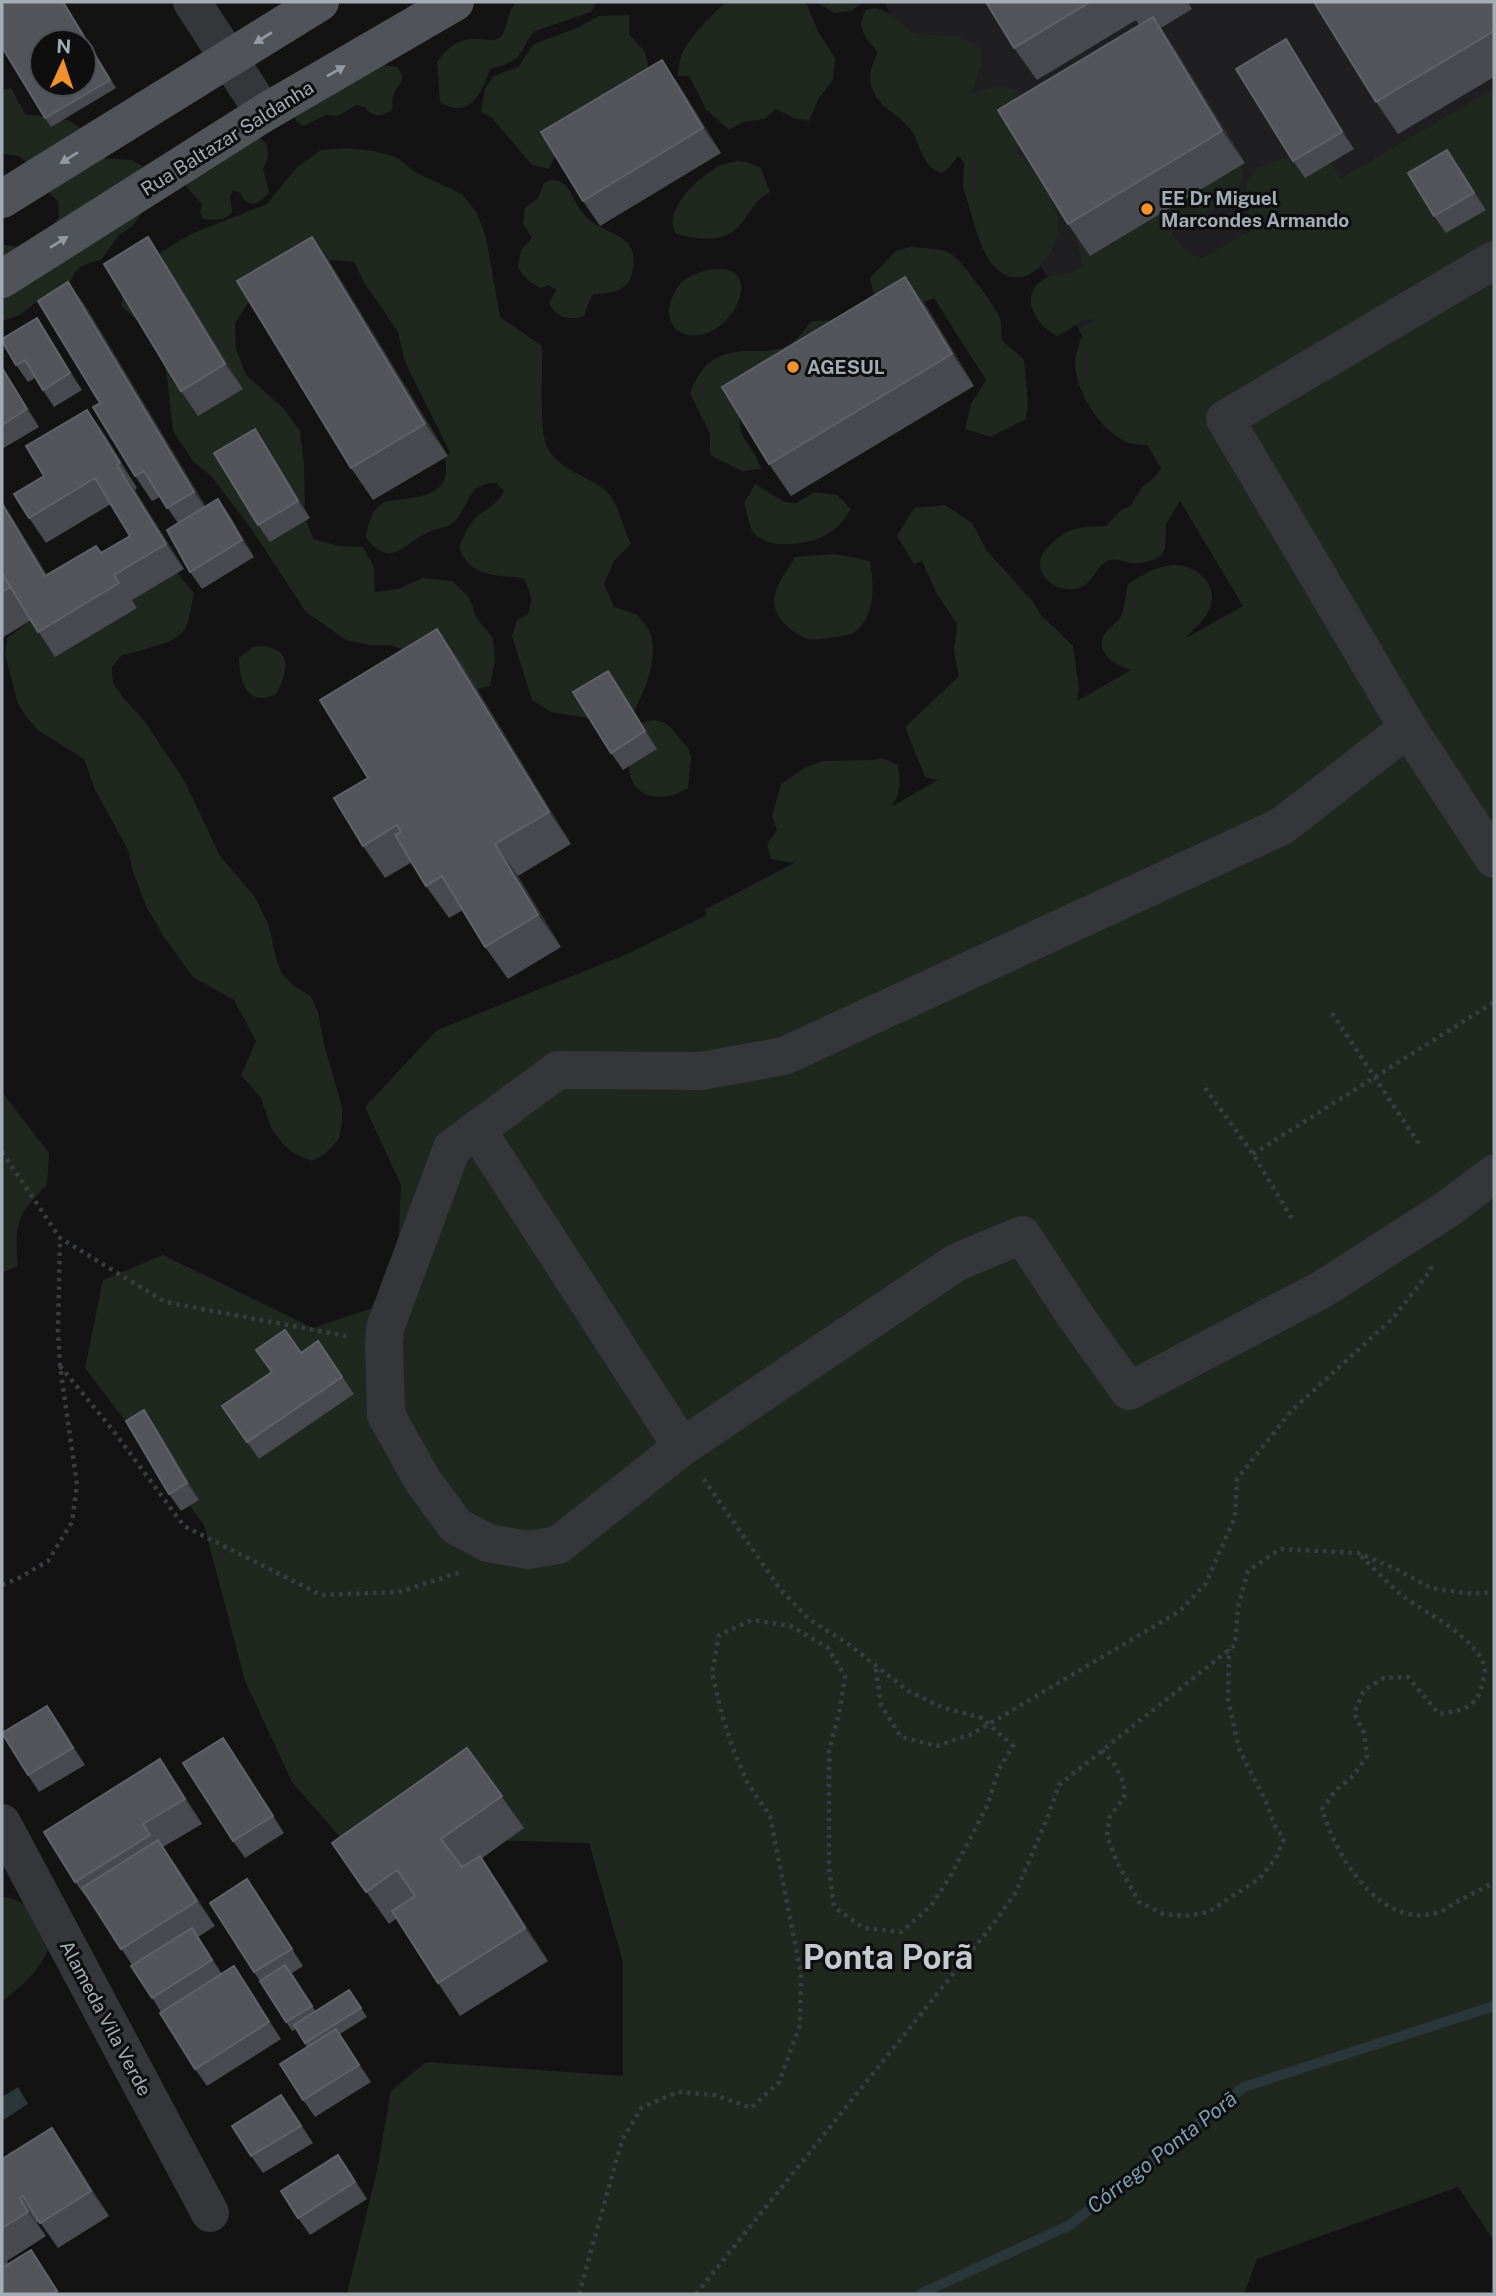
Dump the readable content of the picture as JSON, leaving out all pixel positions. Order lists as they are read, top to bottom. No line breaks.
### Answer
{"streets":{"main road":["Rua Baltazar Saldanha"],"street":["Alameda Vila Verde"]},"districts":["Ponta Porã"],"water":["Córrego Ponta Porã"],"places":["EE Dr Miguel Marcondes Armando","AGESUL"],"north":"top"}
